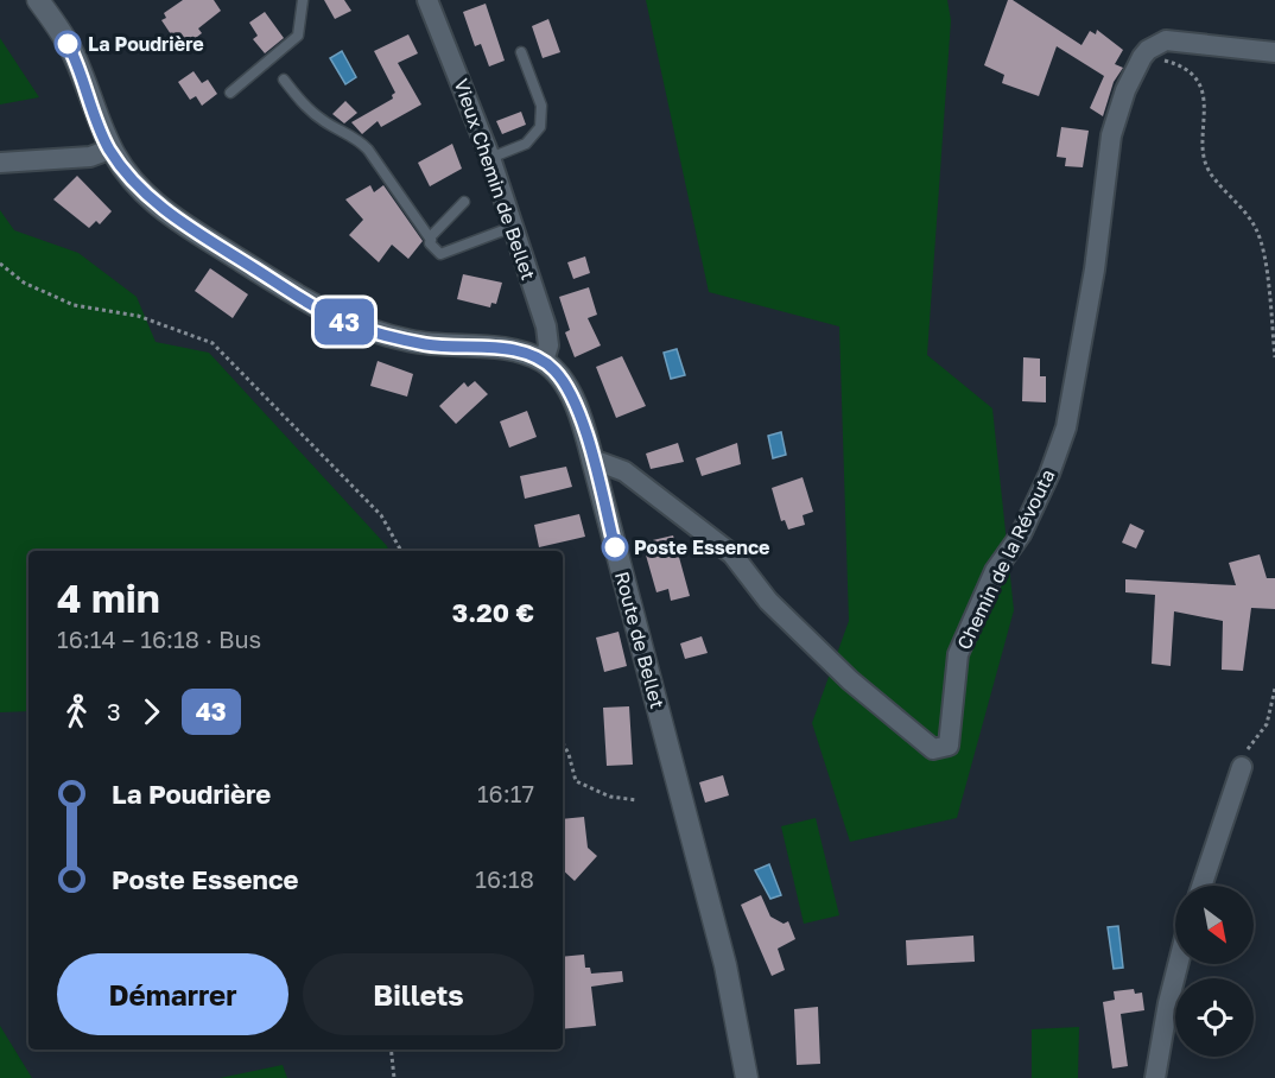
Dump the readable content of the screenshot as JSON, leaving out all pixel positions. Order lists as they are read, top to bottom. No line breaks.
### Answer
{"streets":{"main road":["Route de Bellet"],"street":["Vieux Chemin de Bellet","Chemin de la Révouta"]},"crossings":[["Vieux Chemin de Bellet","Route de Bellet"],["Chemin de la Révouta","Route de Bellet"]],"places":["La Poudrière","Poste Essence"],"lines":["bus line 43"],"north":"bottom right","page":{"on_map":"43","heading":["4 min","16:14 – 16:18 · Bus","3.20 €"],"legs":["3","43"],"list":[{"name":"La Poudrière","value":"16:17"},{"name":"Poste Essence","value":"16:18"}],"buttons":["Démarrer","Billets"]}}
